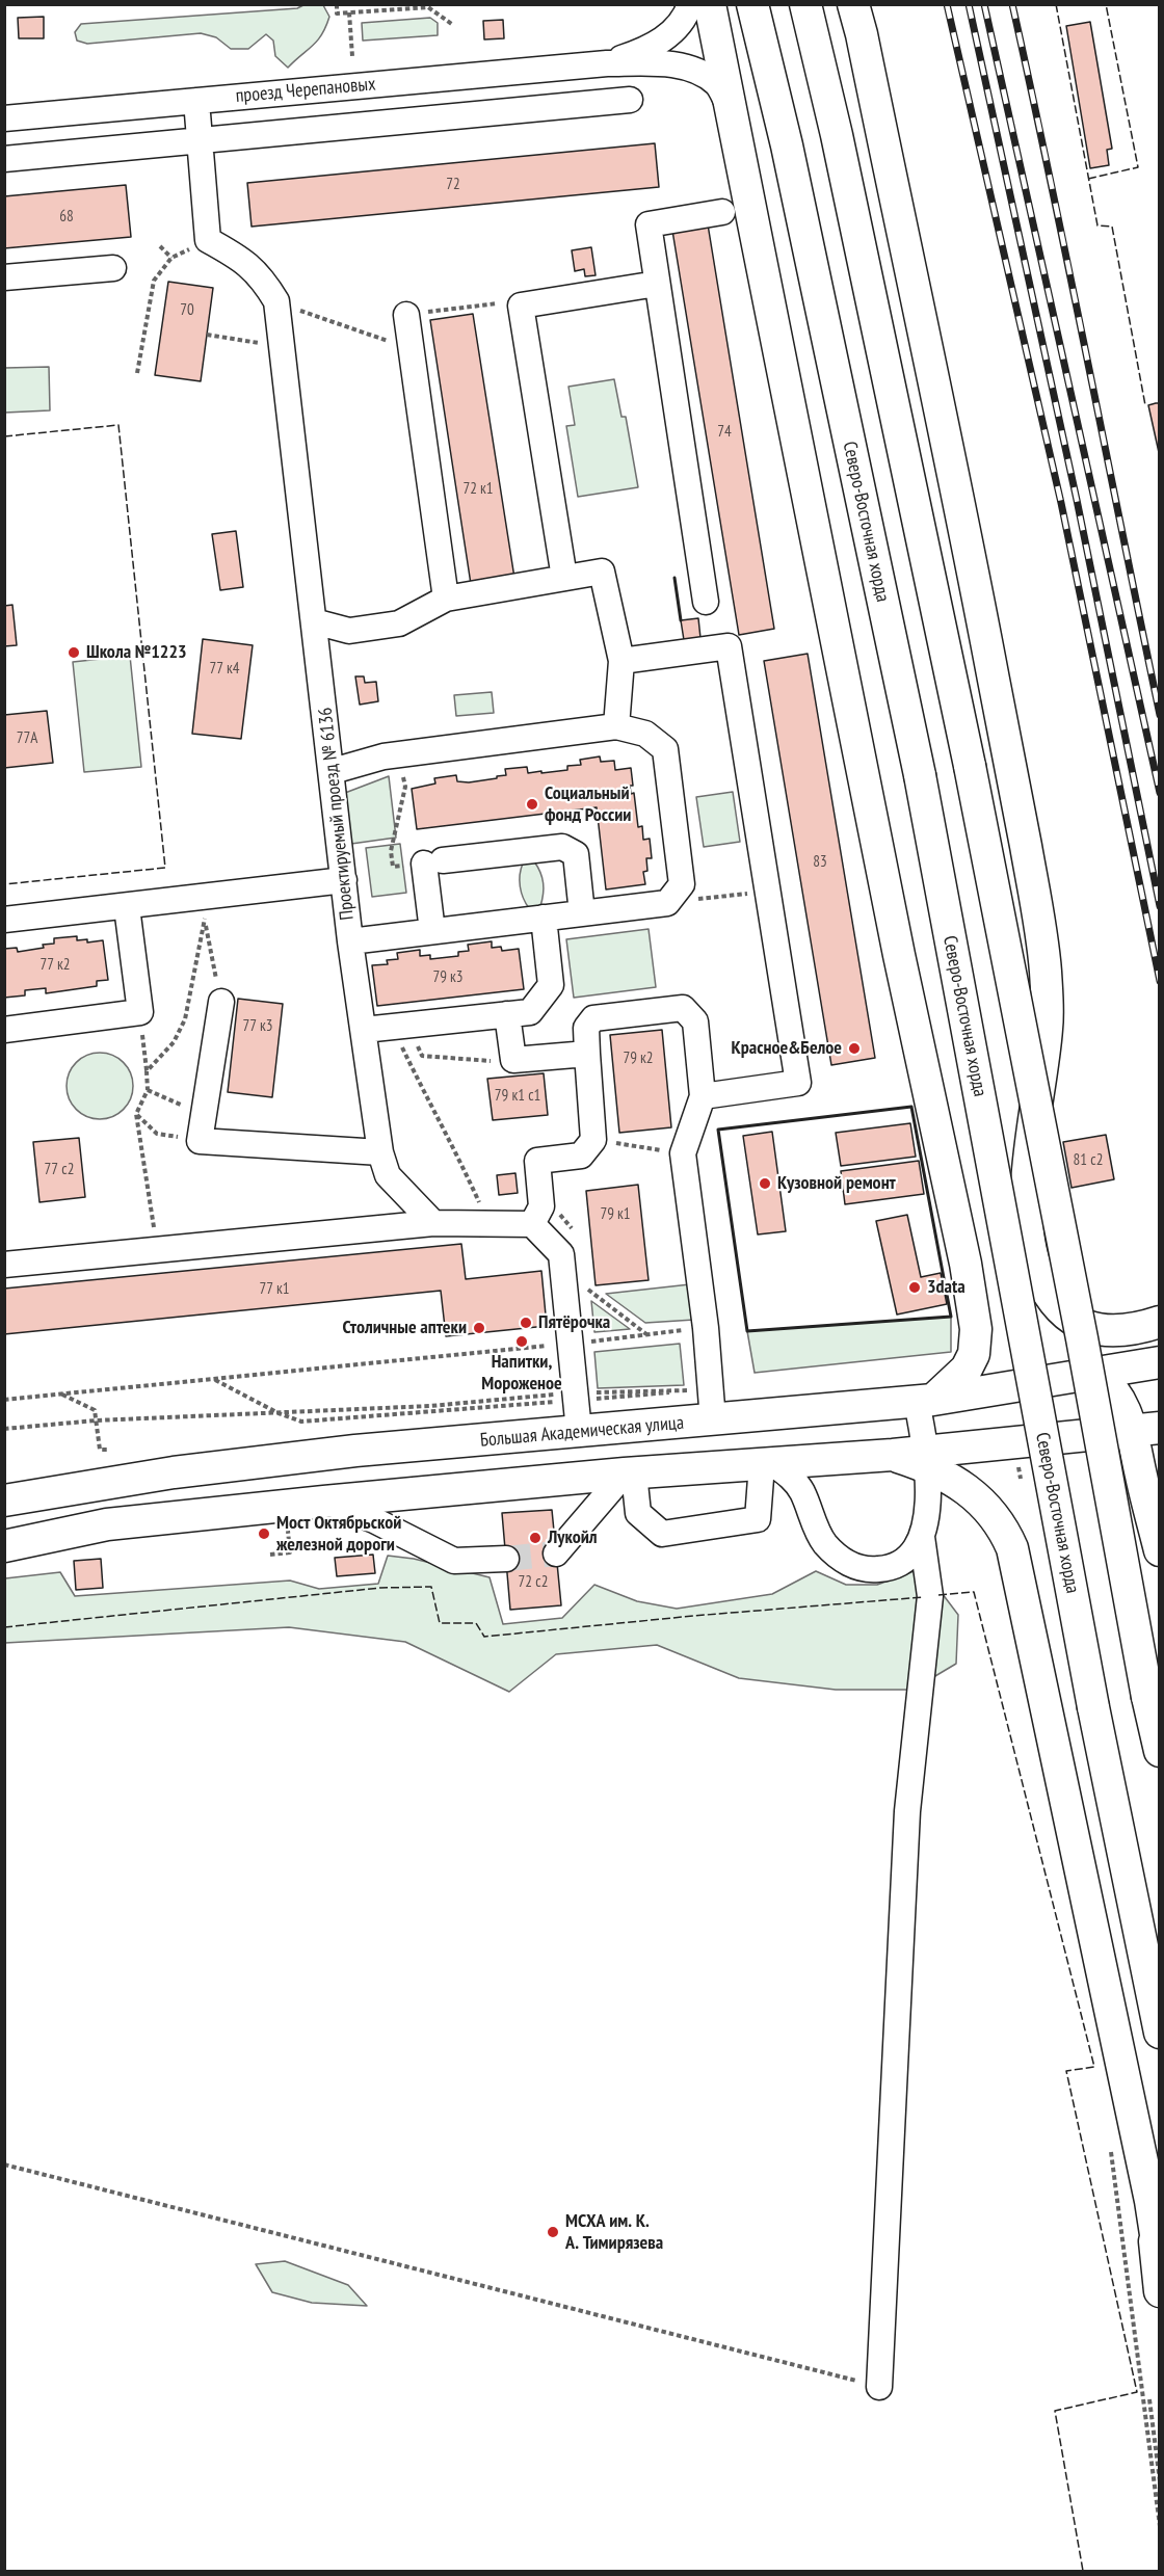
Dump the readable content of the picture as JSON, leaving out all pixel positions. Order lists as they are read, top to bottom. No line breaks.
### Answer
{"streets":{"main road":["Северо-Восточная хорда","Большая Академическая улица"],"street":["проезд Черепановых","Проектируемый проезд № 6136"]},"places":["Школа №1223","Социальный фонд России","Красное&Белое","Кузовной ремонт","3data","Пятёрочка","Столичные аптеки","Напитки, Мороженое","Мост Октябрьской железной дороги","Лукойл","МСХА им. К. А. Тимирязева"],"house_numbers":["72","68","70","74","72 к1","77 к4","77А","83","77 к2","79 к3","77 к3","79 к2","79 к1 с1","81 с2","77 с2","79 к1","77 к1","72 c2"]}
